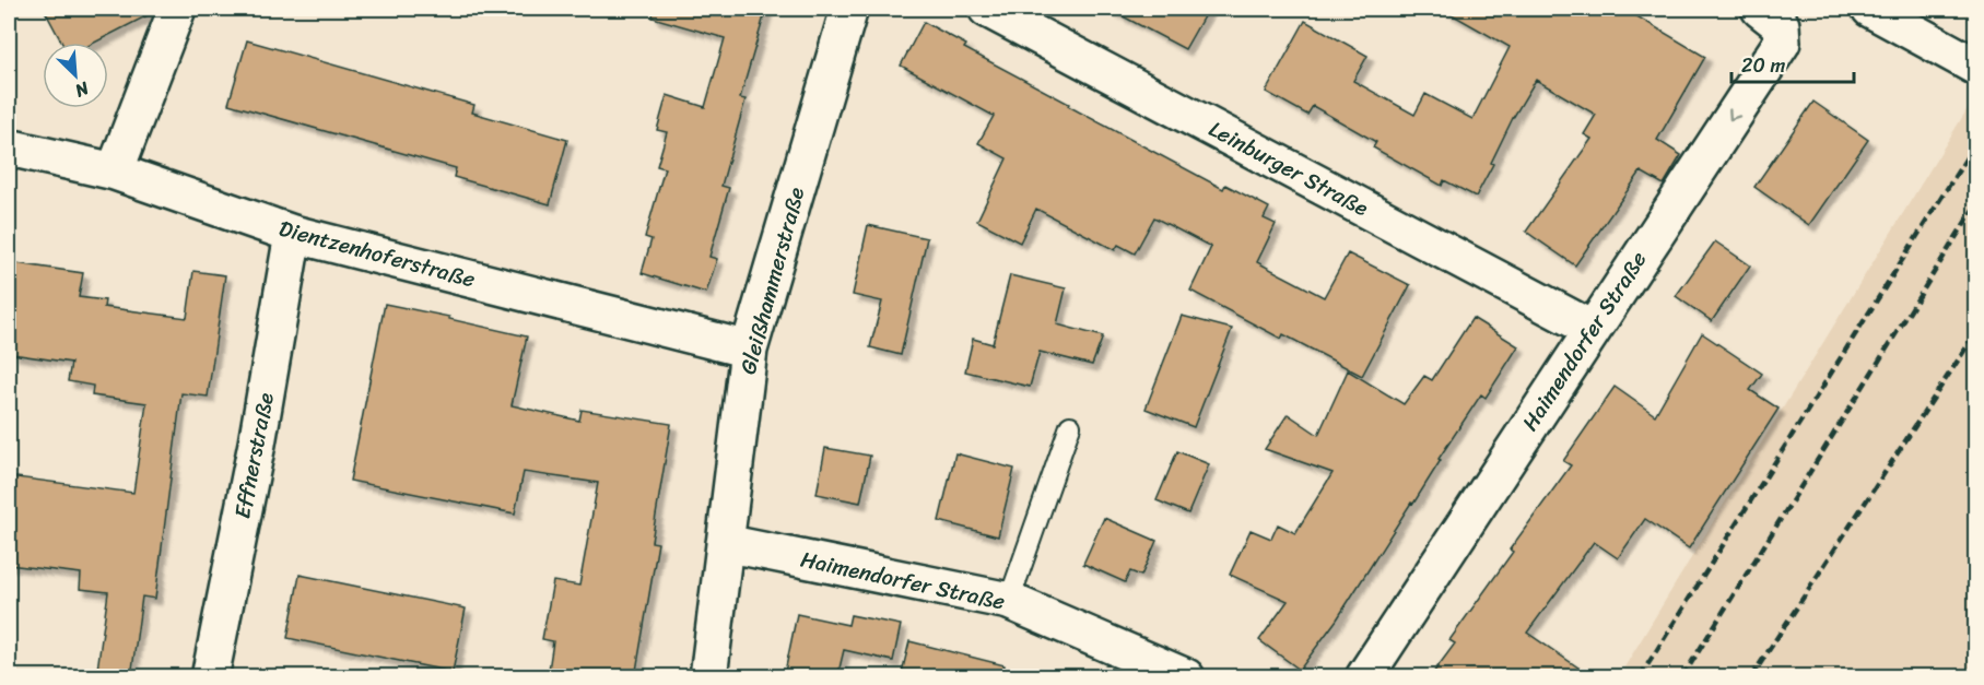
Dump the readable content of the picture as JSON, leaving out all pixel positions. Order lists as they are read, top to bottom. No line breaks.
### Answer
{"streets":{"street":["Leinburger Straße","Dientzenhoferstraße","Gleißhammerstraße","Haimendorfer Straße","Effnerstraße"]},"crossings":[["Leinburger Straße","Haimendorfer Straße"],["Dientzenhoferstraße","Gleißhammerstraße"],["Dientzenhoferstraße","Effnerstraße"],["Gleißhammerstraße","Haimendorfer Straße"]],"scale_bar":"20 m","north":"bottom right"}
